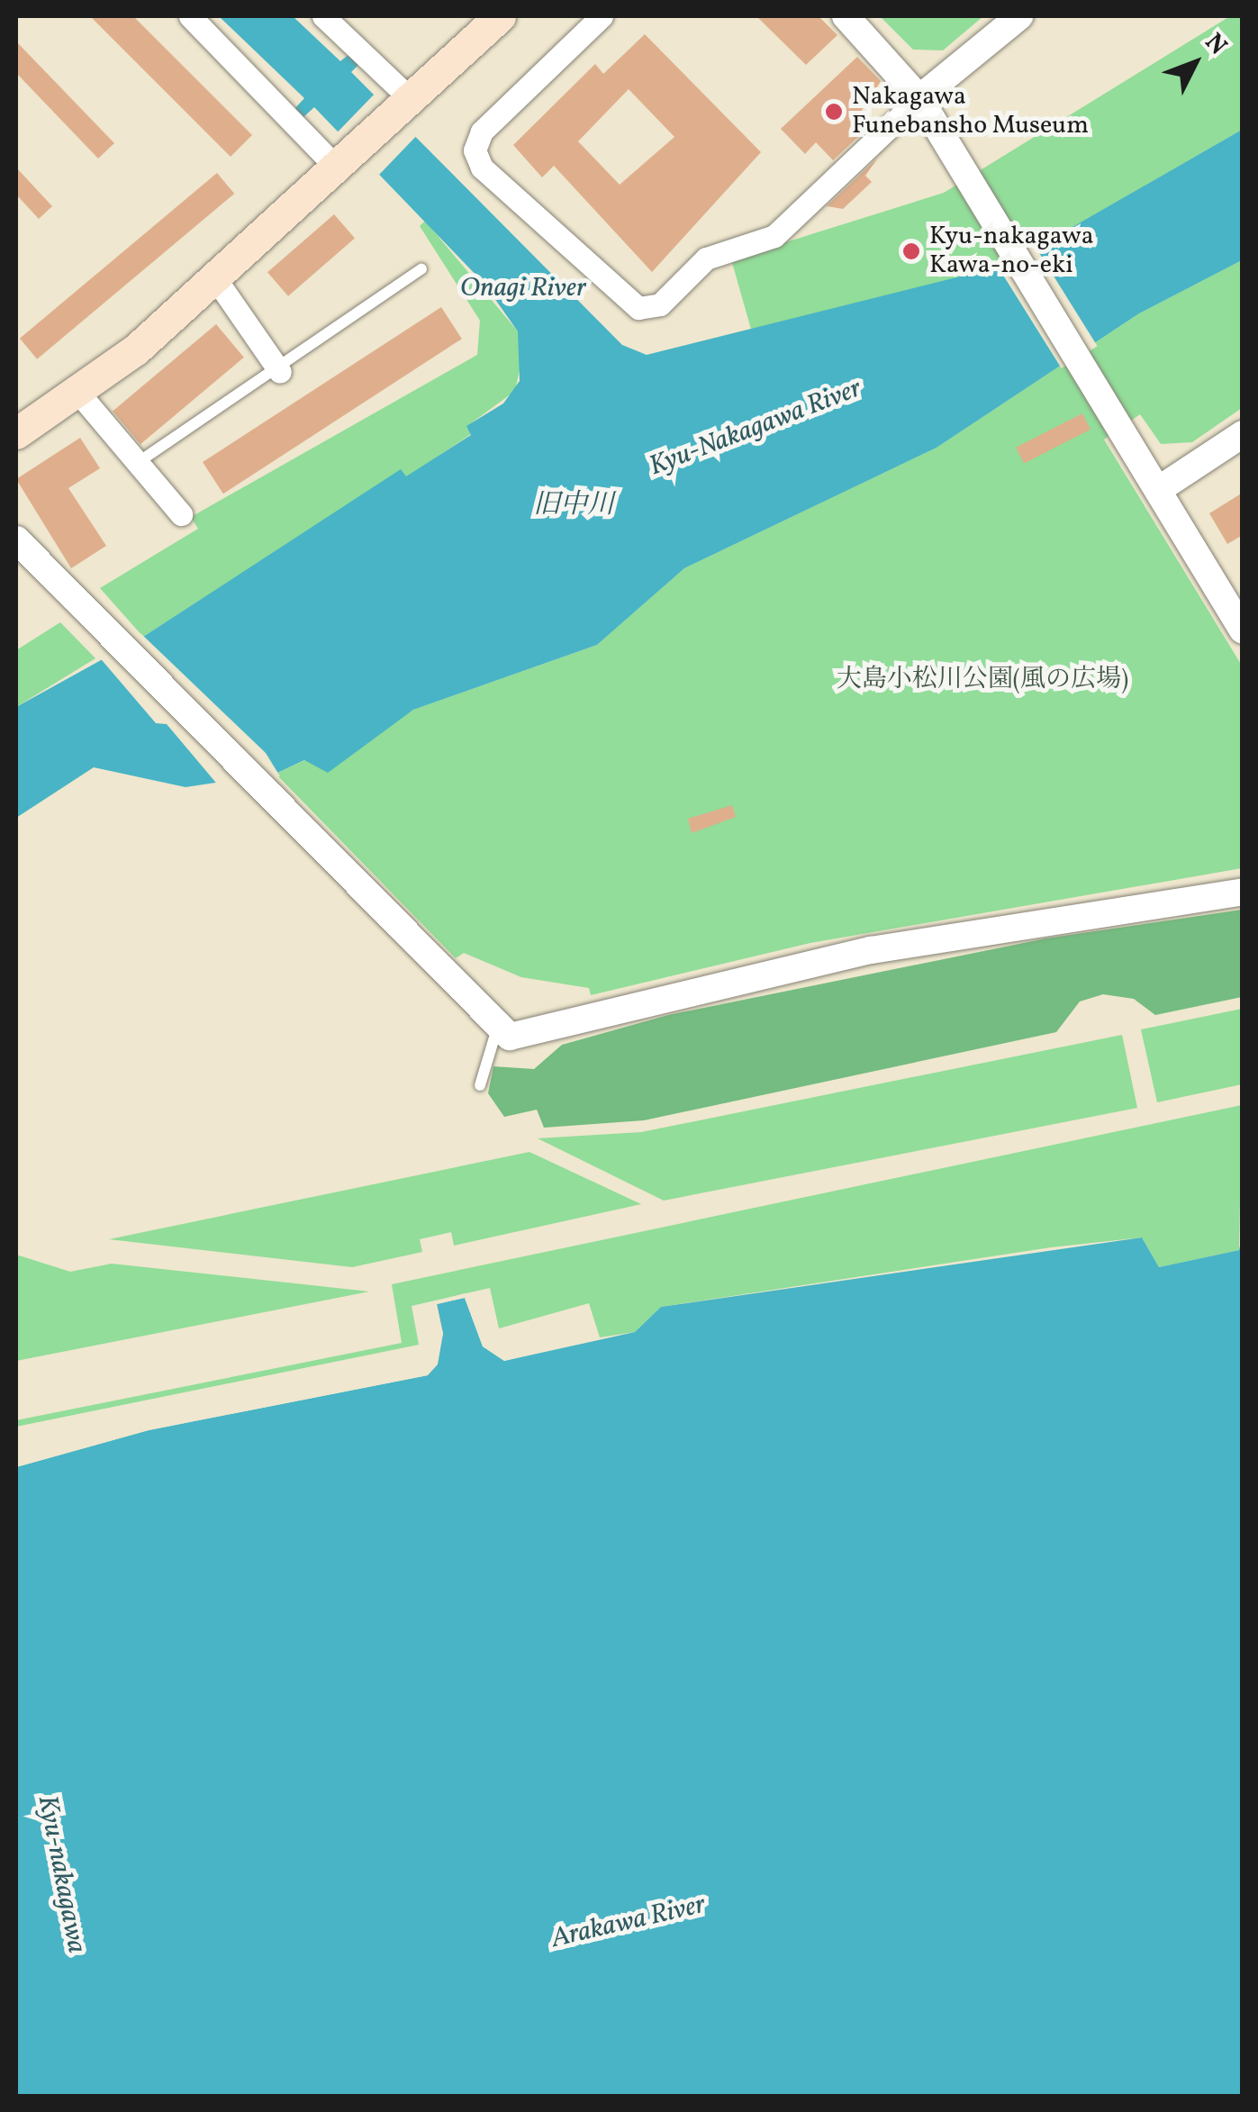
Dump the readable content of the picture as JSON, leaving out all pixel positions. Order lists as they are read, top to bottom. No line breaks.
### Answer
{"water":["Onagi River","Kyu-Nakagawa River","旧中川","Kyu-nakagawa","Arakawa River"],"parks":["大島小松川公園(風の広場)"],"places":["Nakagawa Funebansho Museum","Kyu-nakagawa Kawa-no-eki"],"north":"top right"}
